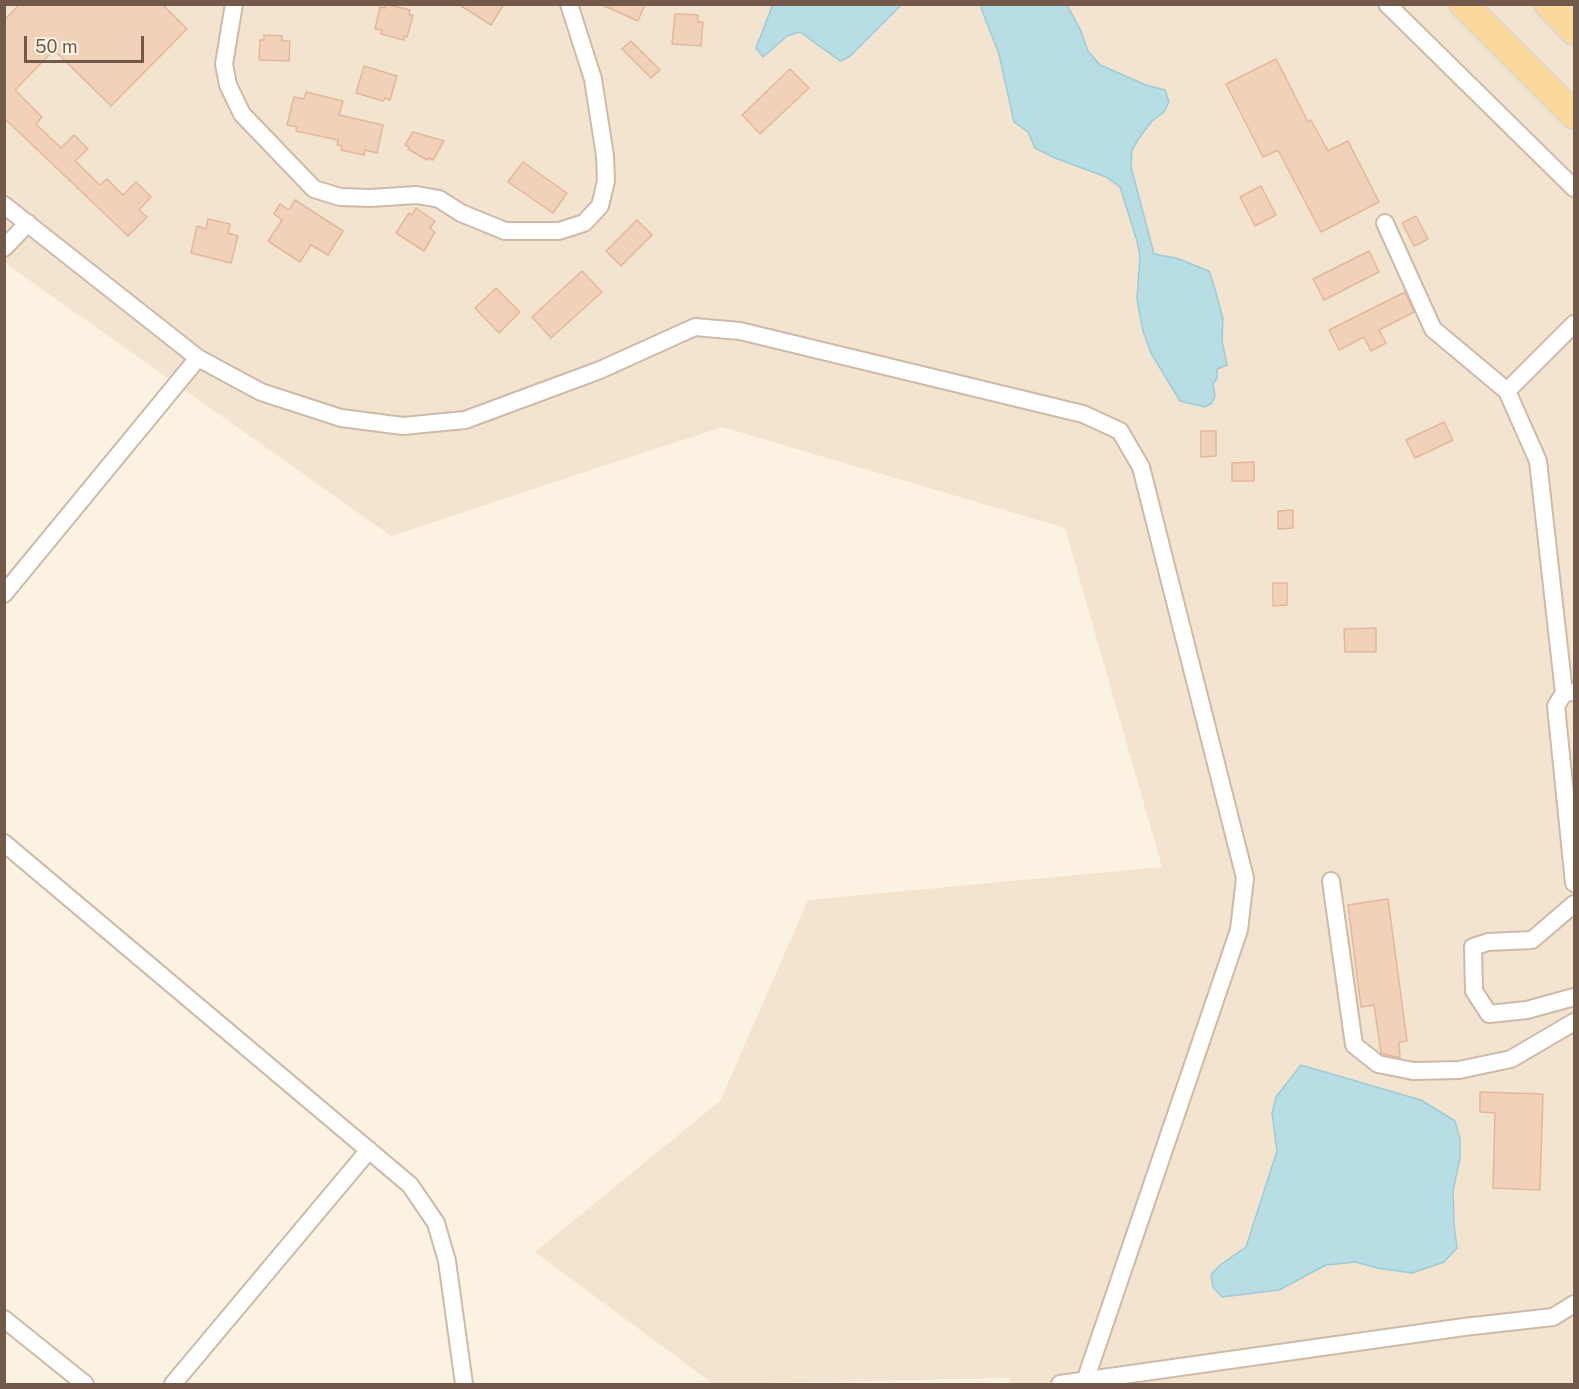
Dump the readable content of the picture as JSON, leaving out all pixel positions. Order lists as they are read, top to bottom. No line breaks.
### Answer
{"scale_bar":"50 m"}
